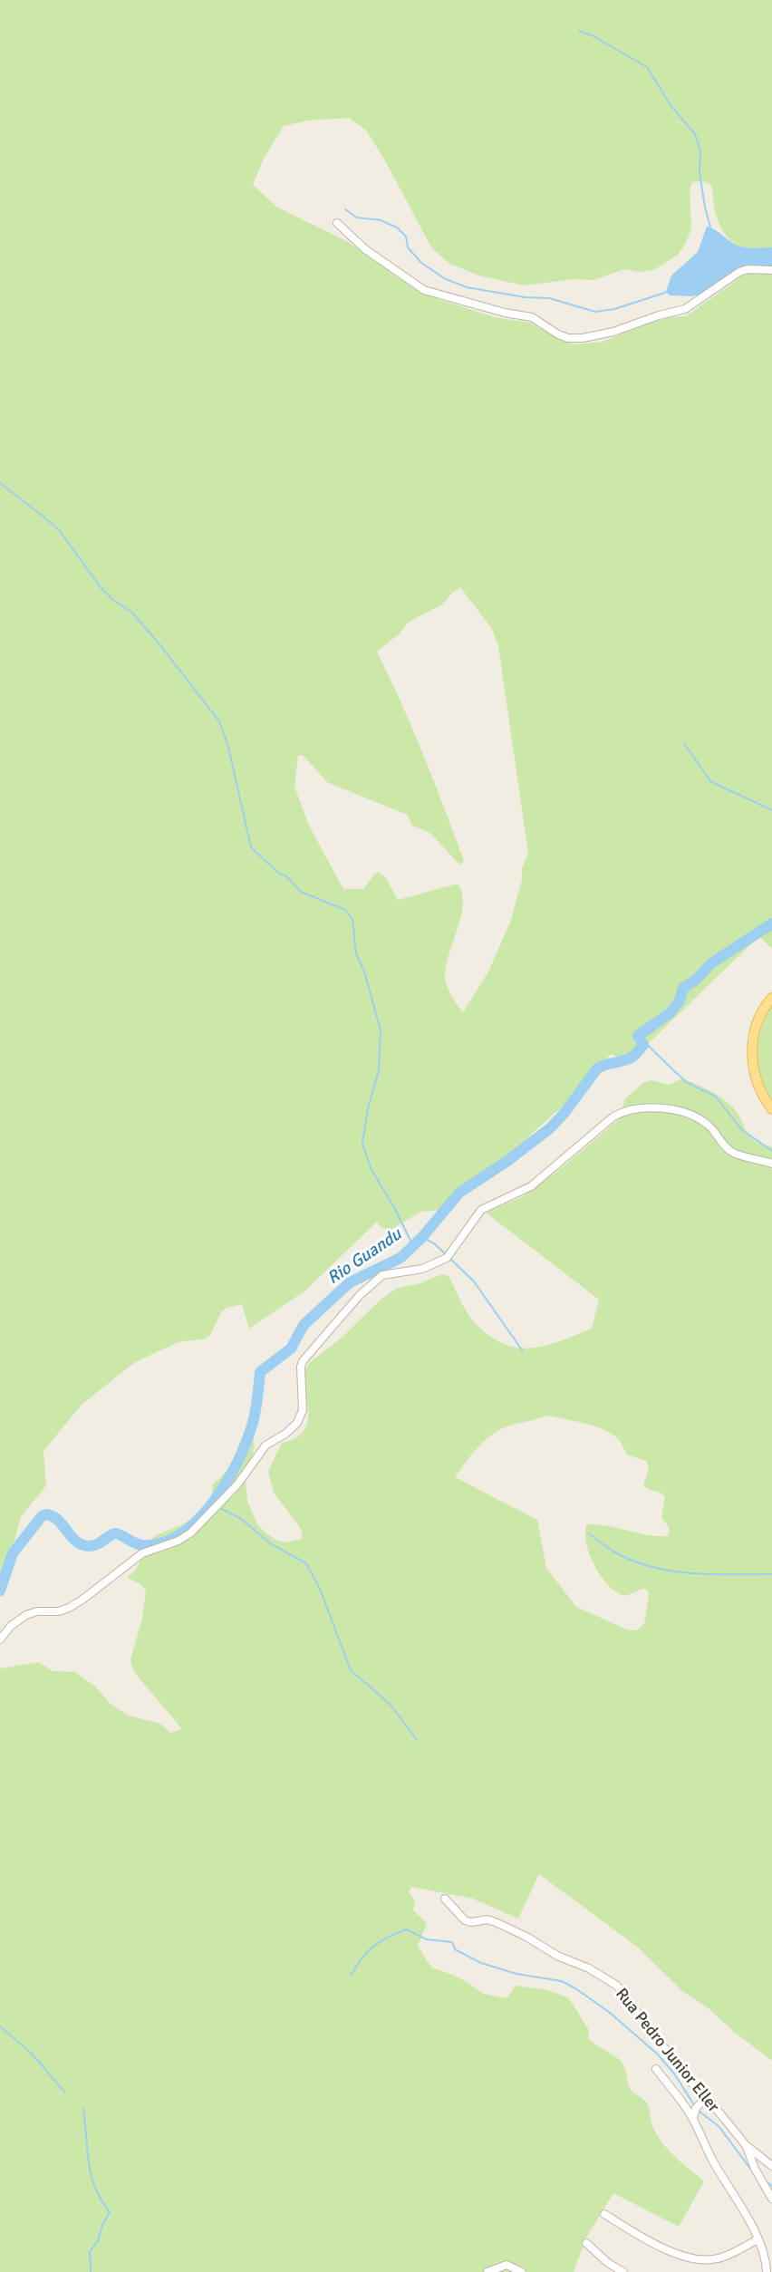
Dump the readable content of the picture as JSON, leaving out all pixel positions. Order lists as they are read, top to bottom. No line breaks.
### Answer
{"streets":{"street":["Rua Pedro Junior Eller"]},"water":["Rio Guandu"]}
